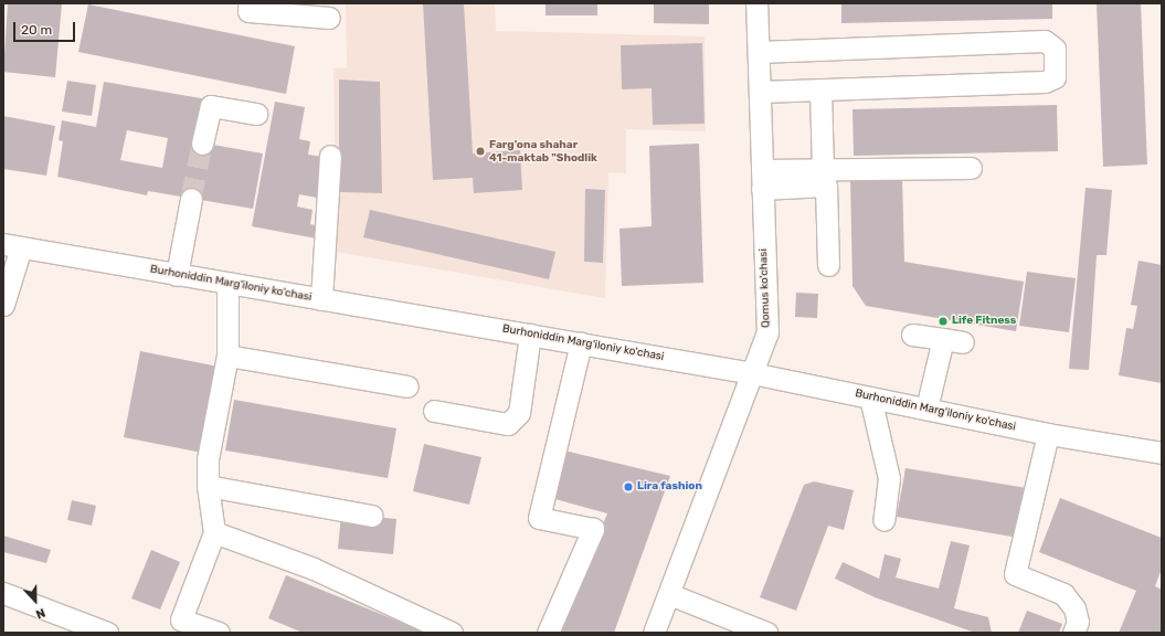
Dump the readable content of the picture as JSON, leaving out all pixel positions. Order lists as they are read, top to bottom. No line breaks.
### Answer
{"streets":{"street":["Burhoniddin Marg'iloniy ko'chasi","Qomus ko'chasi"]},"crossings":[["Burhoniddin Marg'iloniy ko'chasi","Qomus ko'chasi"]],"places":["Farg'ona shahar 41-maktab \"Shodlik","Life Fitness","Lira fashion"],"scale_bar":"20 m","north":"bottom"}
